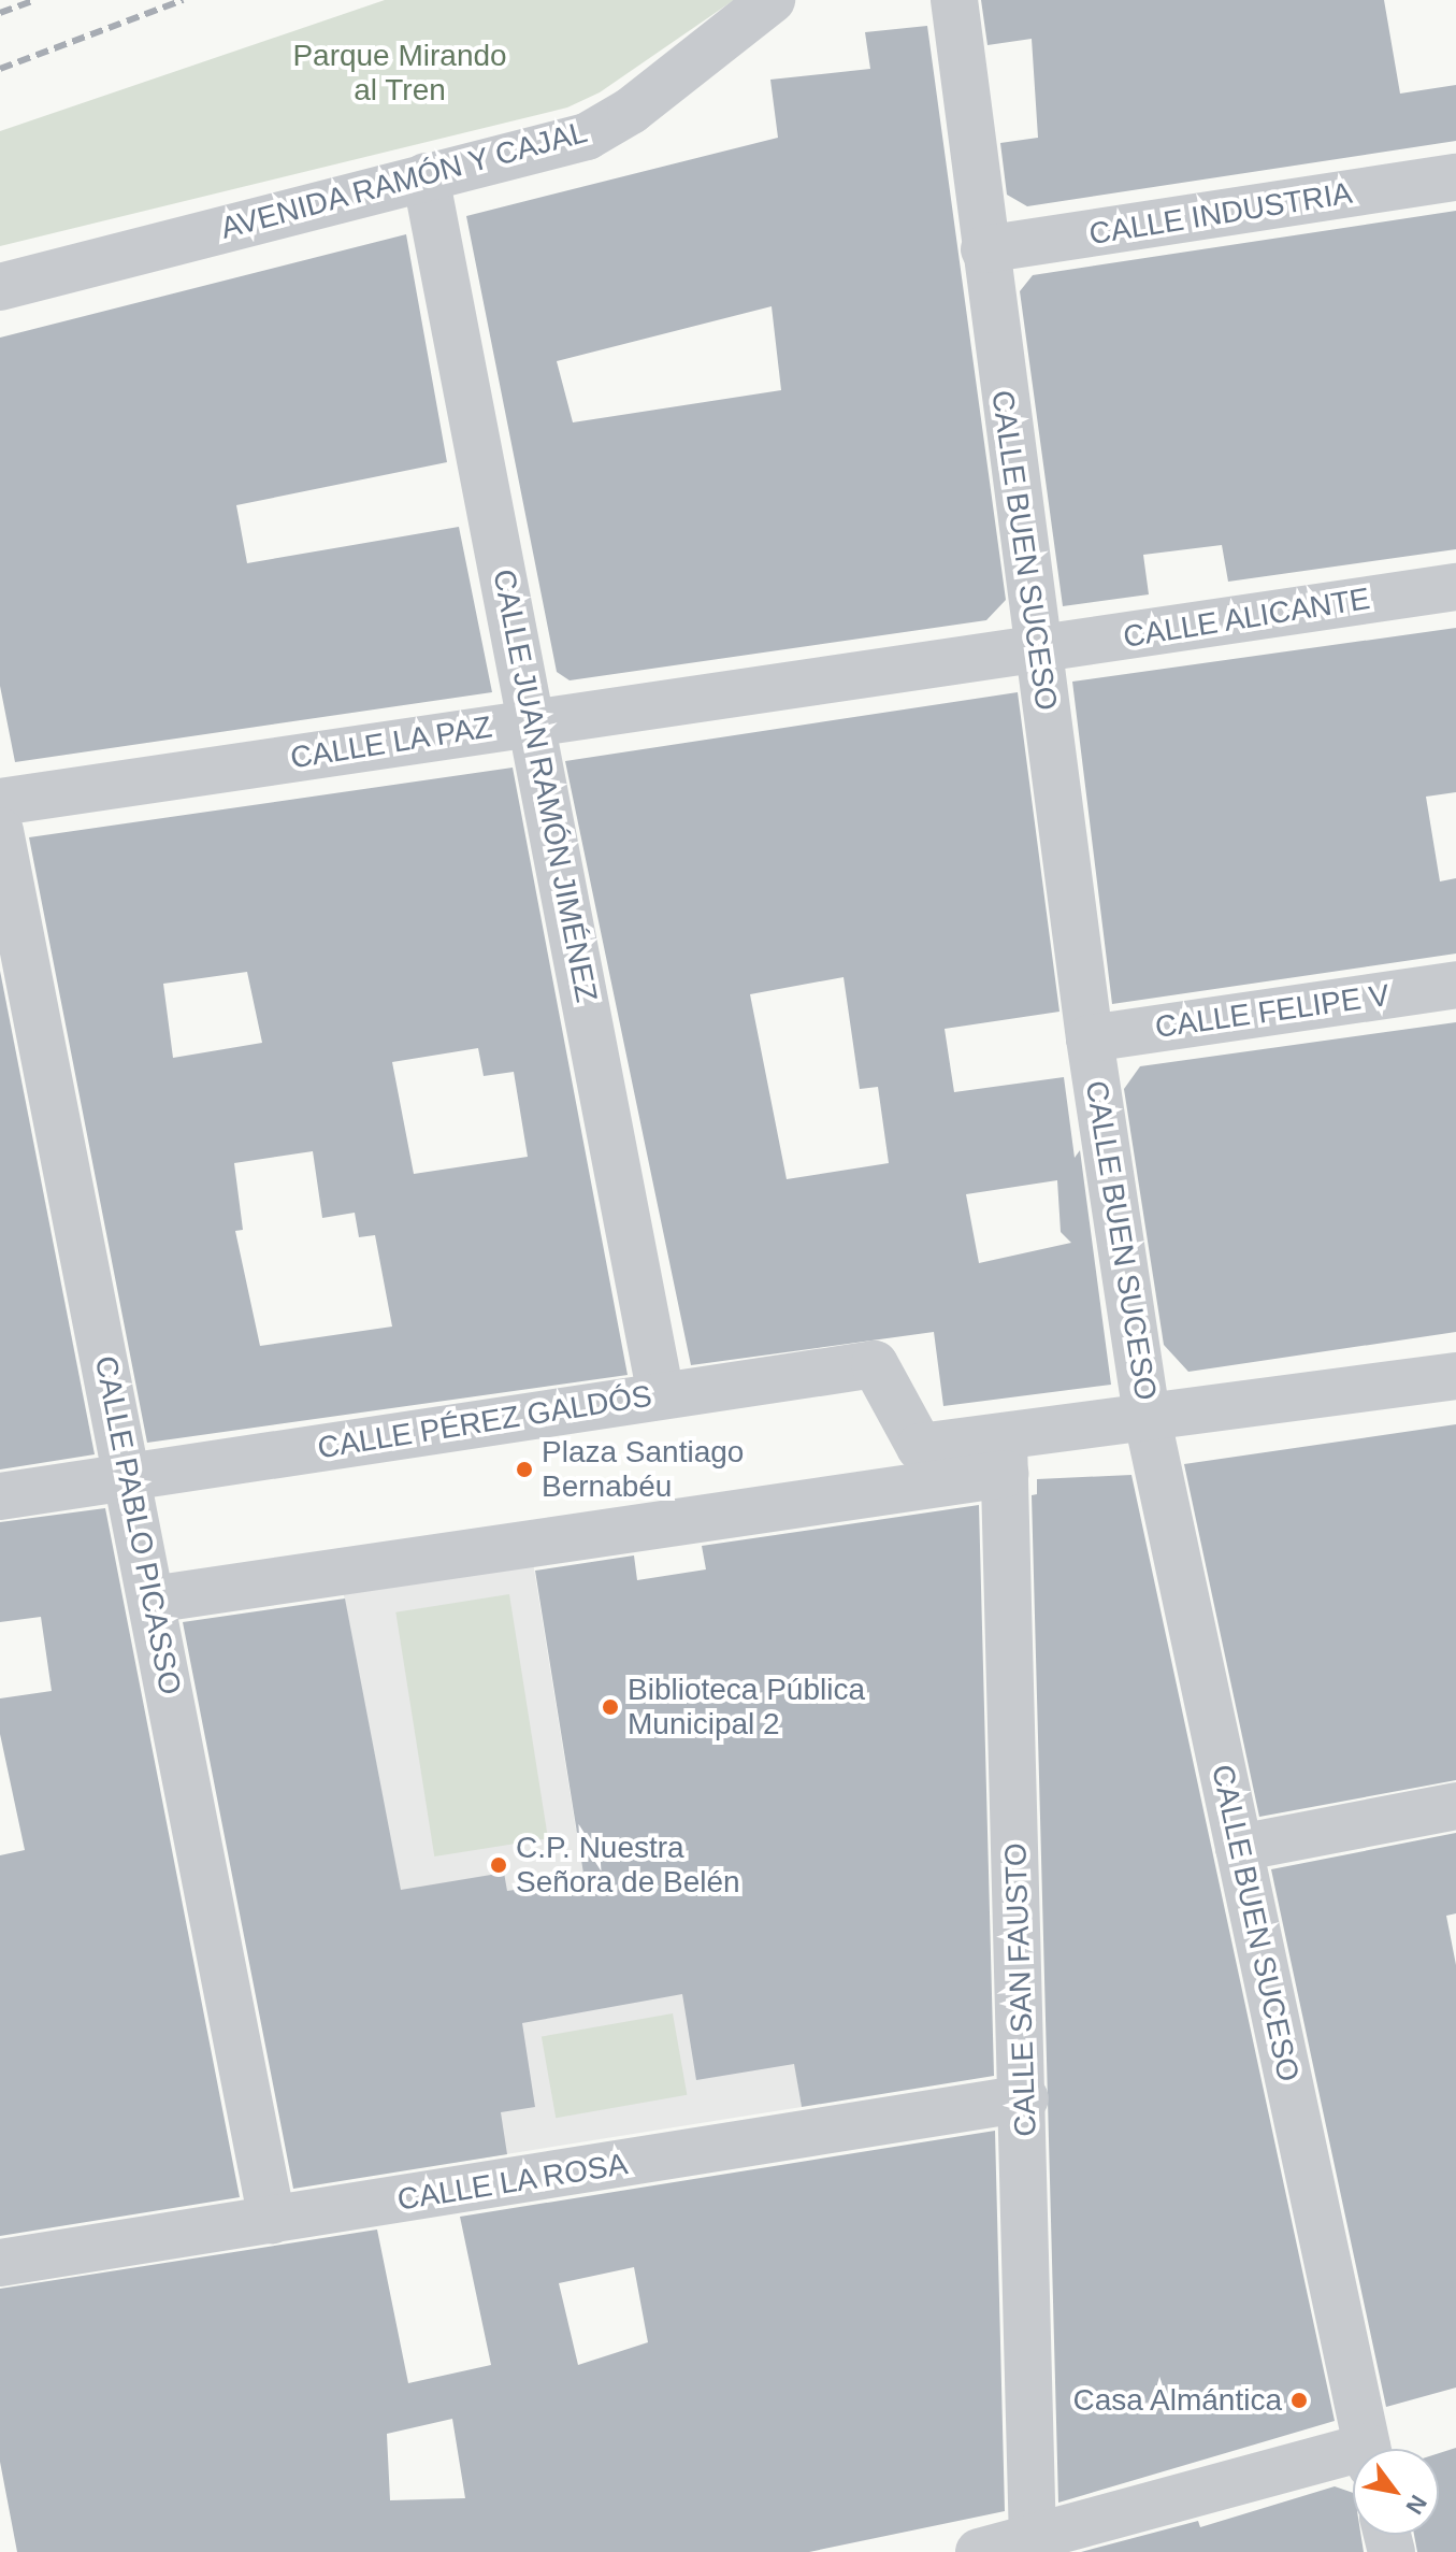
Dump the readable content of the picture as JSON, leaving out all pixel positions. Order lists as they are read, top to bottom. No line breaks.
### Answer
{"streets":{"street":["AVENIDA RAMÓN Y CAJAL","CALLE INDUSTRIA","CALLE BUEN SUCESO","CALLE ALICANTE","CALLE LA PAZ","CALLE JUAN RAMÓN JIMÉNEZ","CALLE FELIPE V","CALLE PÉREZ GALDÓS","CALLE PABLO PICASSO","CALLE SAN FAUSTO","CALLE LA ROSA"]},"crossings":[["AVENIDA RAMÓN Y CAJAL","CALLE JUAN RAMÓN JIMÉNEZ"],["CALLE INDUSTRIA","CALLE BUEN SUCESO"],["CALLE BUEN SUCESO","CALLE ALICANTE"],["CALLE BUEN SUCESO","CALLE LA PAZ"],["CALLE BUEN SUCESO","CALLE FELIPE V"],["CALLE ALICANTE","CALLE LA PAZ"],["CALLE LA PAZ","CALLE JUAN RAMÓN JIMÉNEZ"],["CALLE JUAN RAMÓN JIMÉNEZ","CALLE PÉREZ GALDÓS"],["CALLE PÉREZ GALDÓS","CALLE PABLO PICASSO"],["CALLE PÉREZ GALDÓS","CALLE SAN FAUSTO"],["CALLE PABLO PICASSO","CALLE LA ROSA"],["CALLE SAN FAUSTO","CALLE LA ROSA"]],"parks":["Parque Mirando al Tren"],"places":["Plaza Santiago Bernabéu","Biblioteca Pública Municipal 2","C.P. Nuestra Señora de Belén","Casa Almántica"],"north":"bottom right"}
